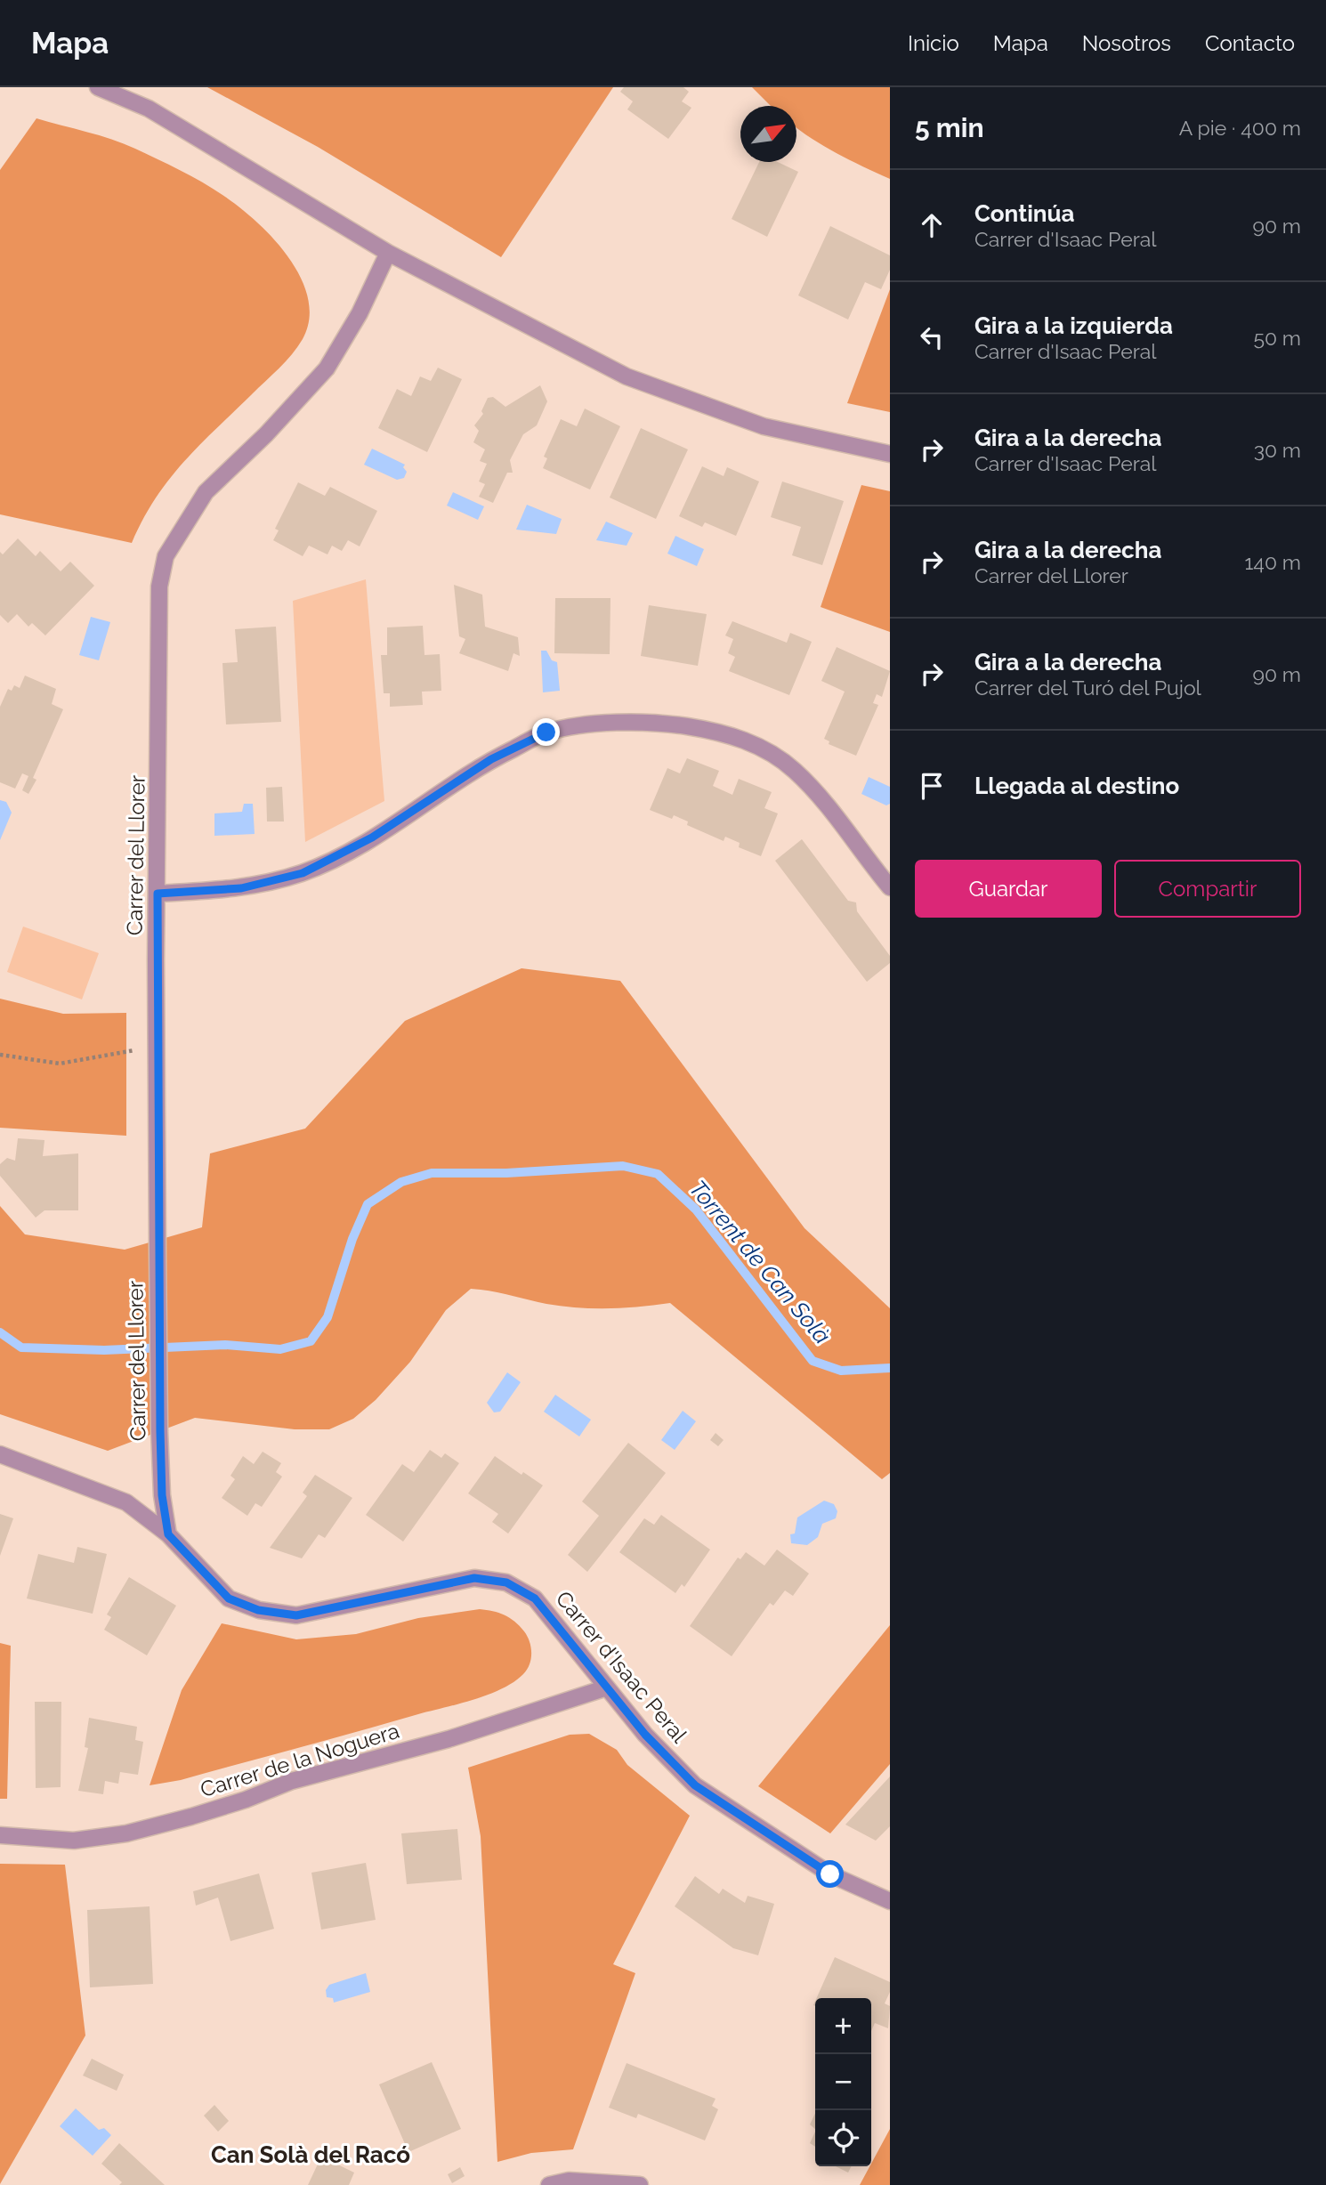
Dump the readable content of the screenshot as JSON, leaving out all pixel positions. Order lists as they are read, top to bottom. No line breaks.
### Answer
{"streets":{"street":["Carrer del Llorer","Carrer d'Isaac Peral","Carrer de la Noguera"]},"crossings":[["Carrer del Llorer","Carrer d'Isaac Peral"],["Carrer d'Isaac Peral","Carrer de la Noguera"]],"districts":["Can Solà del Racó"],"water":["Torrent de Can Solà"],"north":"top right","page":{"header":"Mapa","nav":["Inicio","Mapa","Nosotros","Contacto"],"heading":["5 min","A pie · 400 m"],"list":[["Continúa","Carrer d'Isaac Peral","90 m"],["Gira a la izquierda","Carrer d'Isaac Peral","50 m"],["Gira a la derecha","Carrer d'Isaac Peral","30 m"],["Gira a la derecha","Carrer del Llorer","140 m"],["Gira a la derecha","Carrer del Turó del Pujol","90 m"],"Llegada al destino"],"buttons":["Guardar","Compartir"],"map_buttons":["+","−"]}}
